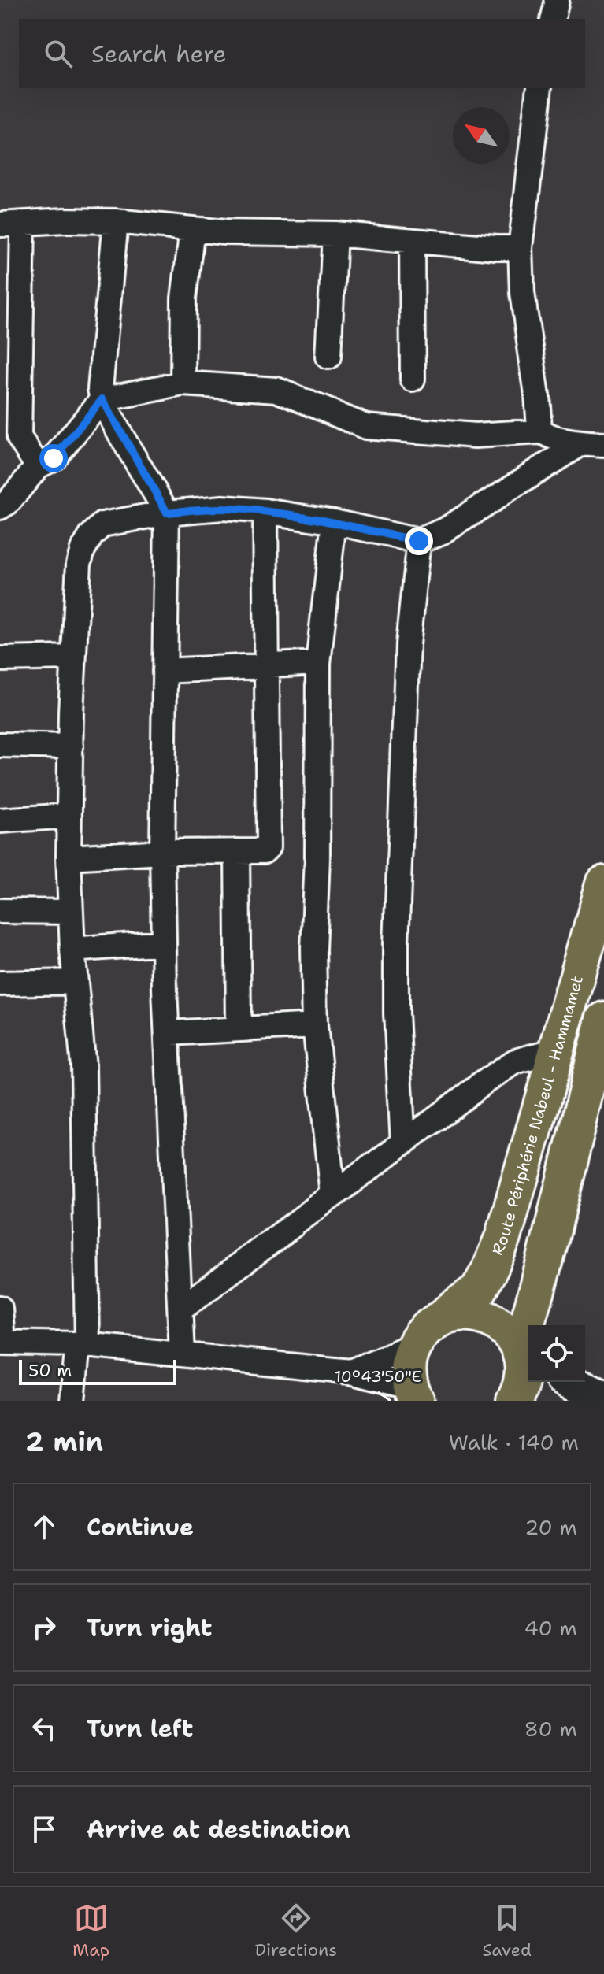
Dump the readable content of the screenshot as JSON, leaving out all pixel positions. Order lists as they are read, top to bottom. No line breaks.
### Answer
{"streets":{"highway":["Route Périphérie Nabeul - Hammamet"]},"scale_bar":"50 m","north":"top left","page":{"search":"Search here","scale":"50 m","heading":["2 min","Walk · 140 m"],"list":[["Continue","20 m"],["Turn right","40 m"],["Turn left","80 m"],"Arrive at destination"],"nav":["Map","Directions","Saved"]},"coordinates":["10°43'50\"E"]}
